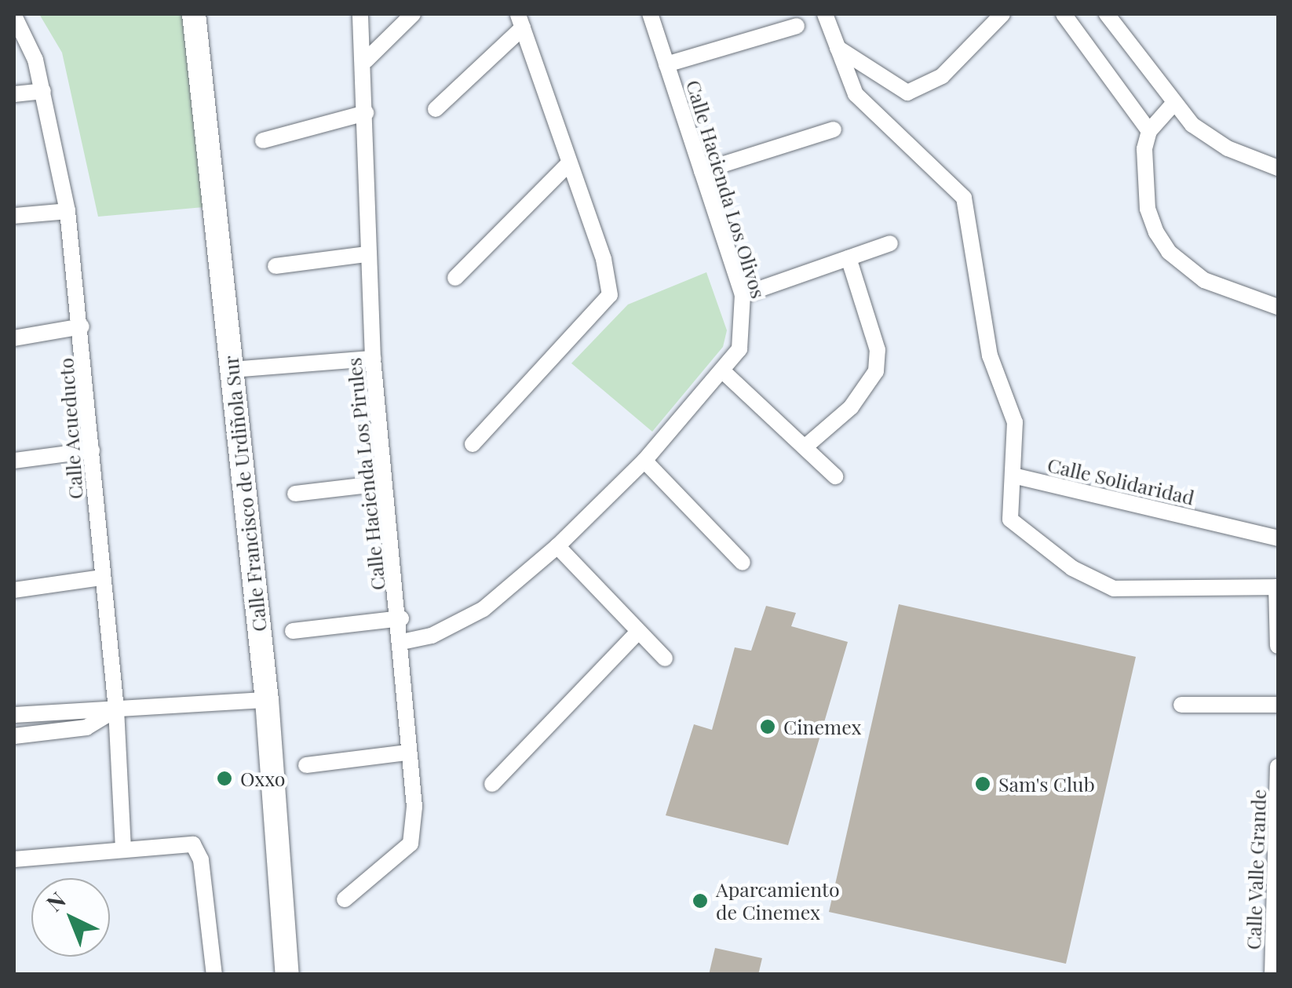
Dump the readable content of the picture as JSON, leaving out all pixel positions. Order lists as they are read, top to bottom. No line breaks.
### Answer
{"streets":{"street":["Calle Hacienda Los Olivos","Calle Acueducto","Calle Hacienda Los Pirules","Calle Solidaridad","Calle Francisco de Urdiñola Sur","Calle Valle Grande"]},"crossings":[["Calle Hacienda Los Olivos","Calle Hacienda Los Pirules"]],"places":["Cinemex","Oxxo","Sam's Club","Aparcamiento de Cinemex"],"north":"top left"}
